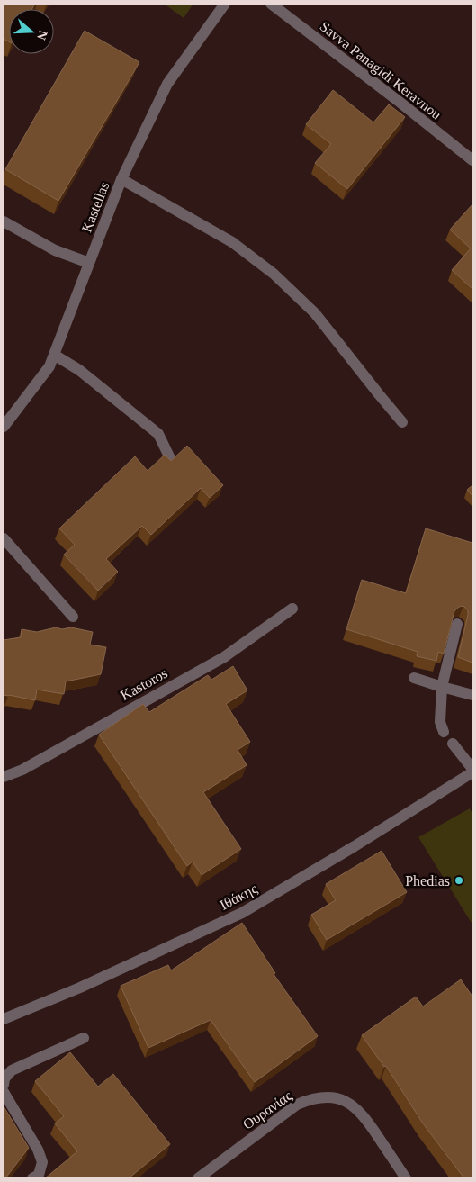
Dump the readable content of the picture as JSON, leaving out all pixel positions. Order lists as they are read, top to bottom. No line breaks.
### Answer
{"streets":{"street":["Savva Panagidi Keravnou","Kastellas","Kastoros","Ιθάκης","Ουρανίας"]},"places":["Phedias"],"north":"right"}
